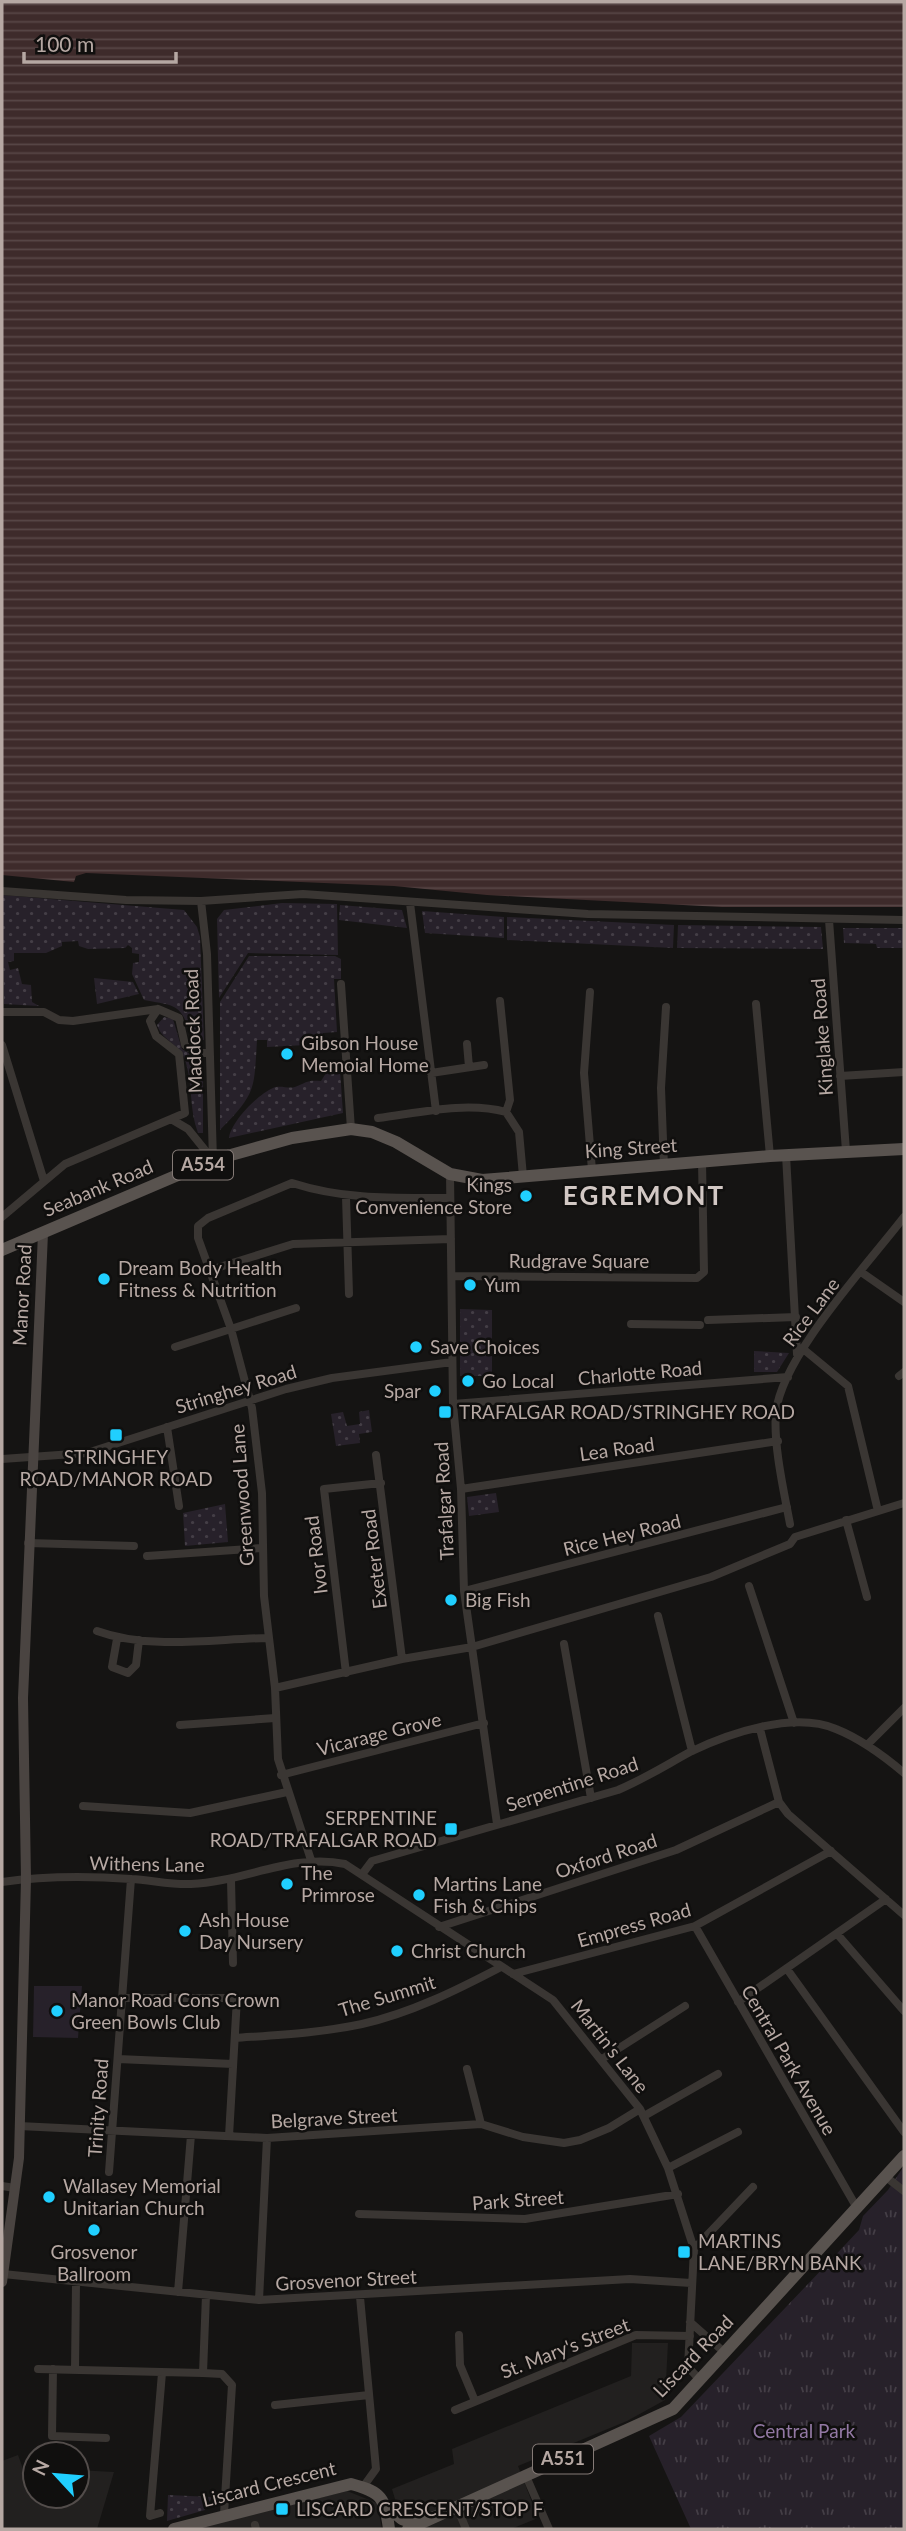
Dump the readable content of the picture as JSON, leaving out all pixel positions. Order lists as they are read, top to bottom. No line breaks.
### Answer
{"streets":{"main road":["King Street","A554","Seabank Road","Manor Road","Liscard Road","A551","Liscard Crescent"],"street":["Maddock Road","Kinglake Road","Rudgrave Square","Rice Lane","Charlotte Road","Stringhey Road","Lea Road","Greenwood Lane","Trafalgar Road","Rice Hey Road","Ivor Road","Exeter Road","Vicarage Grove","Serpentine Road","Oxford Road","Withens Lane","Empress Road","The Summit","Martin's Lane","Central Park Avenue","Trinity Road","Belgrave Street","Park Street","Grosvenor Street","St. Mary's Street"]},"crossings":[["Maddock Road","Seabank Road"],["Kinglake Road","King Street"],["King Street","Seabank Road"],["King Street","Rudgrave Square"],["King Street","Trafalgar Road"],["Seabank Road","Manor Road"],["Rudgrave Square","Trafalgar Road"],["Manor Road","Stringhey Road"],["Manor Road","Withens Lane"],["Manor Road","Belgrave Street"],["Manor Road","Grosvenor Street"],["Rice Lane","Charlotte Road"],["Rice Lane","Lea Road"],["Rice Lane","Rice Hey Road"],["Charlotte Road","Trafalgar Road"],["Stringhey Road","Greenwood Lane"],["Stringhey Road","Trafalgar Road"],["Lea Road","Trafalgar Road"],["Greenwood Lane","Trafalgar Road"],["Greenwood Lane","Vicarage Grove"],["Greenwood Lane","Withens Lane"],["Trafalgar Road","Rice Hey Road"],["Trafalgar Road","Vicarage Grove"],["Trafalgar Road","Serpentine Road"],["Ivor Road","Exeter Road"],["Serpentine Road","Martin's Lane"],["Oxford Road","Martin's Lane"],["Withens Lane","Martin's Lane"],["Withens Lane","Trinity Road"],["Empress Road","Martin's Lane"],["Empress Road","Central Park Avenue"],["The Summit","Martin's Lane"],["Martin's Lane","Belgrave Street"],["Martin's Lane","Park Street"],["Martin's Lane","Grosvenor Street"],["Martin's Lane","St. Mary's Street"],["Martin's Lane","Liscard Road"],["Central Park Avenue","Liscard Road"],["Trinity Road","Belgrave Street"],["Liscard Road","Liscard Crescent"]],"districts":["EGREMONT"],"parks":["Central Park"],"places":{"other":["Gibson House Memoial Home","Kings Convenience Store","Dream Body Health Fitness & Nutrition","Yum","Save Choices","Go Local","Spar","Big Fish","The Primrose","Martins Lane Fish & Chips","Ash House Day Nursery","Christ Church","Manor Road Cons Crown Green Bowls Club","Wallasey Memorial Unitarian Church","Grosvenor Ballroom"],"transit":["TRAFALGAR ROAD/STRINGHEY ROAD","STRINGHEY ROAD/MANOR ROAD","SERPENTINE ROAD/TRAFALGAR ROAD","MARTINS LANE/BRYN BANK","LISCARD CRESCENT/STOP F"]},"scale_bar":"100 m","north":"top left"}
